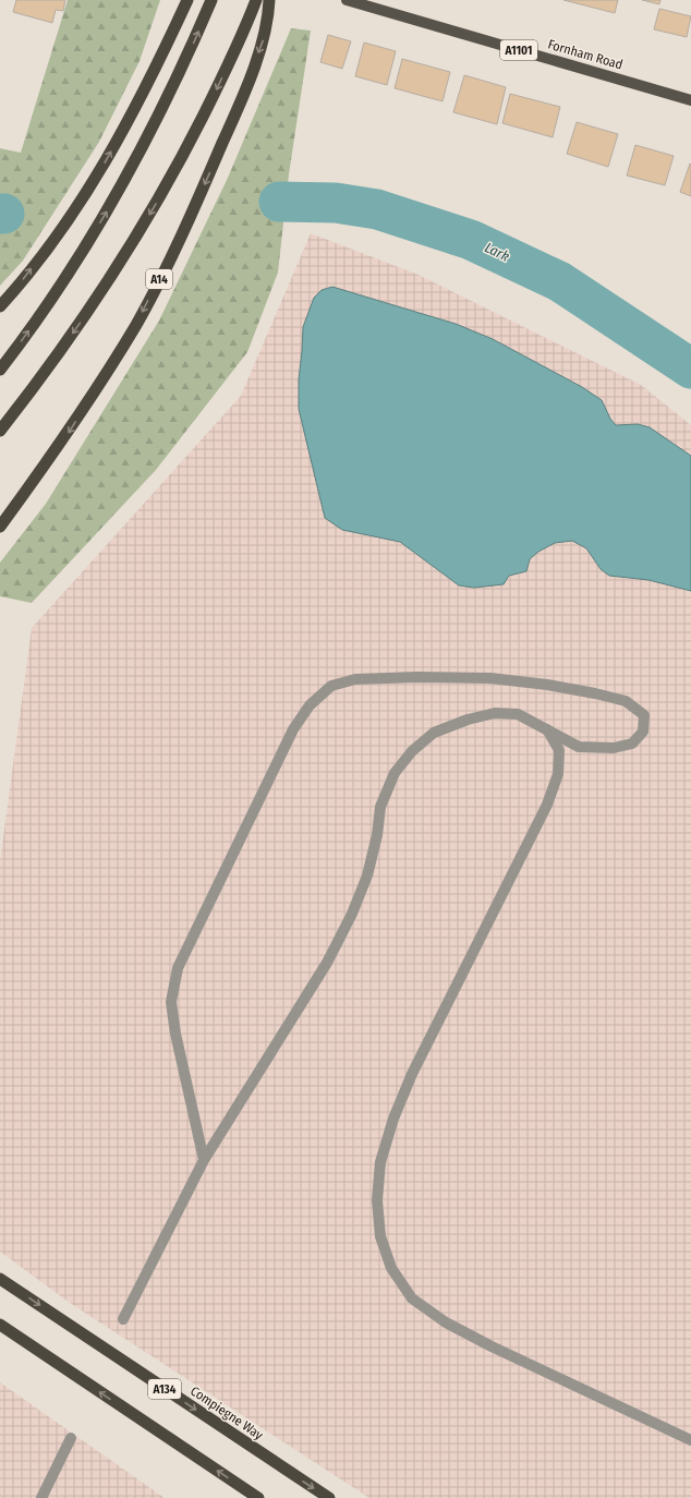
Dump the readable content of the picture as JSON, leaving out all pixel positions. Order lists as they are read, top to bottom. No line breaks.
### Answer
{"streets":{"highway":["A14","A134","Compiegne Way"],"main road":["A1101","Fornham Road"]},"water":["Lark"]}
